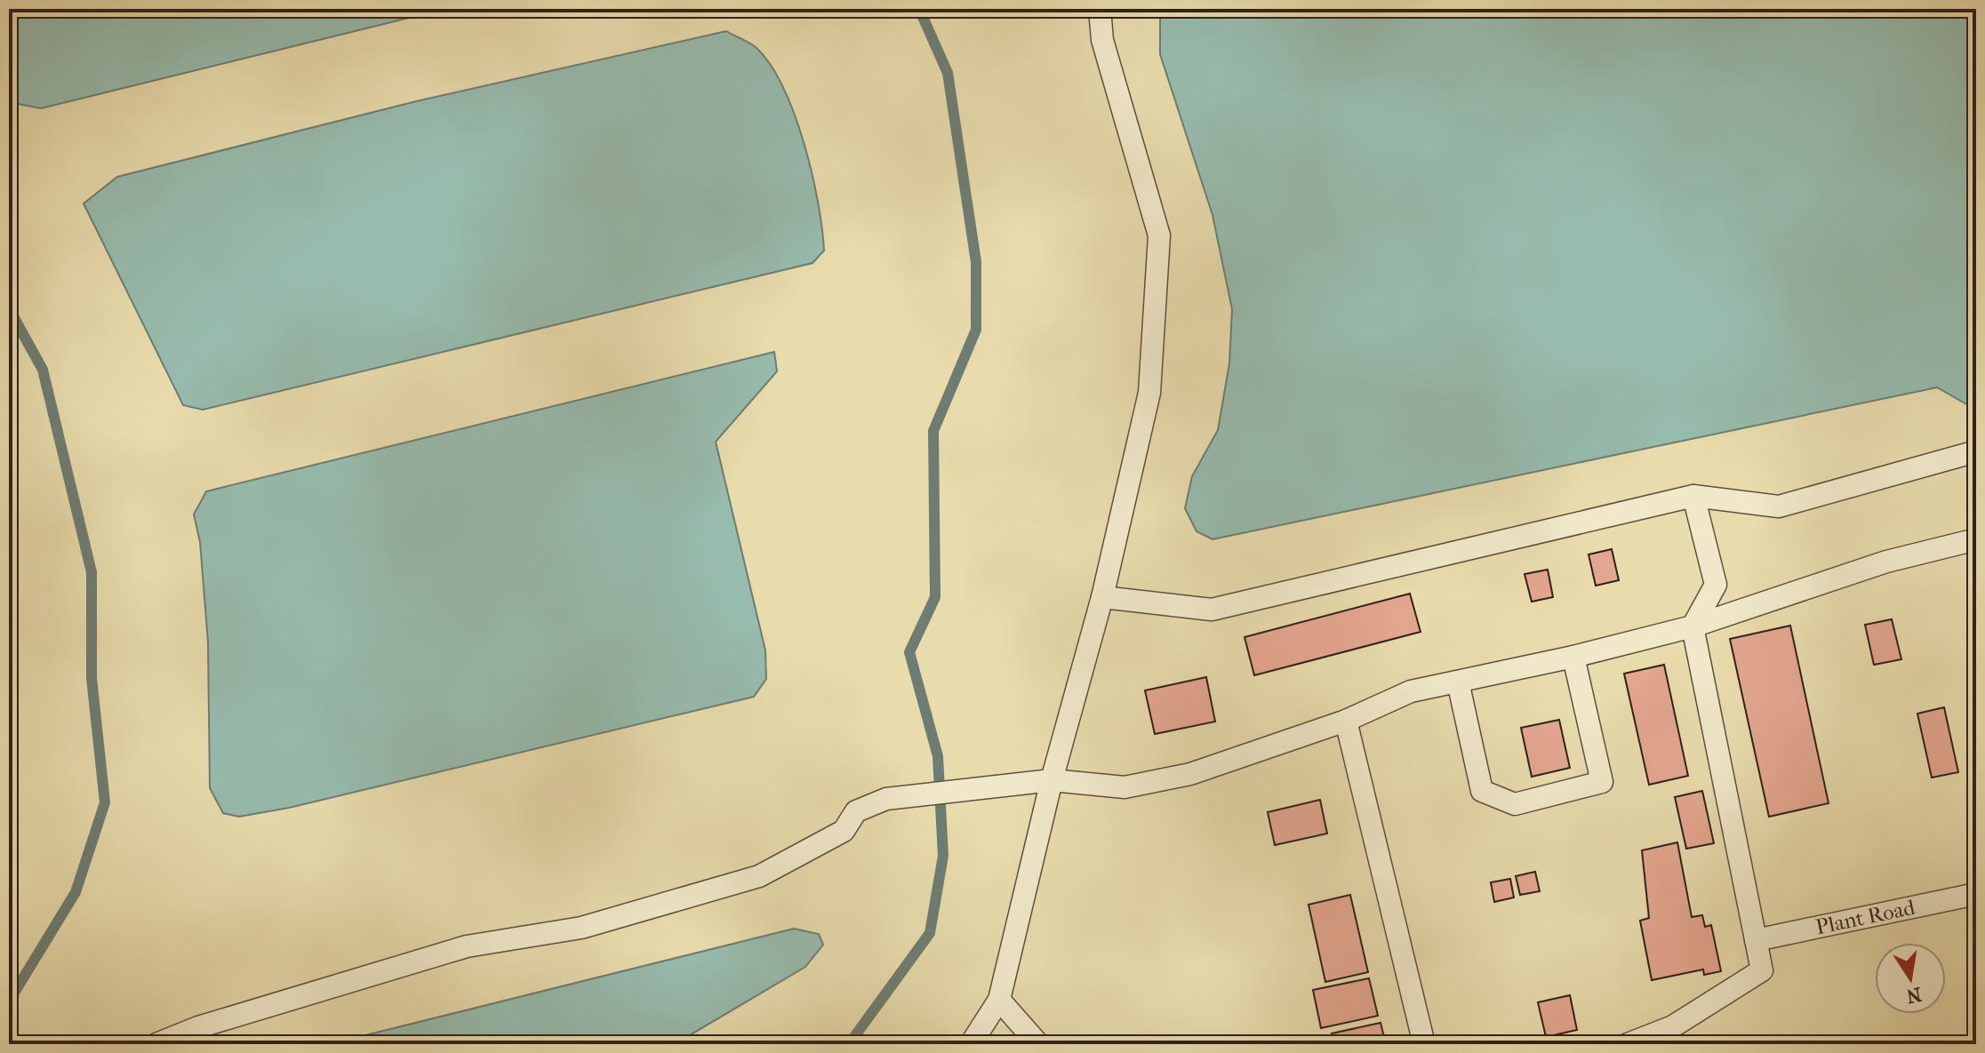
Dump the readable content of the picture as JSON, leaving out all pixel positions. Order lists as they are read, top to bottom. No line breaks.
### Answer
{"streets":{"lane":["Plant Road"]},"north":"bottom"}
